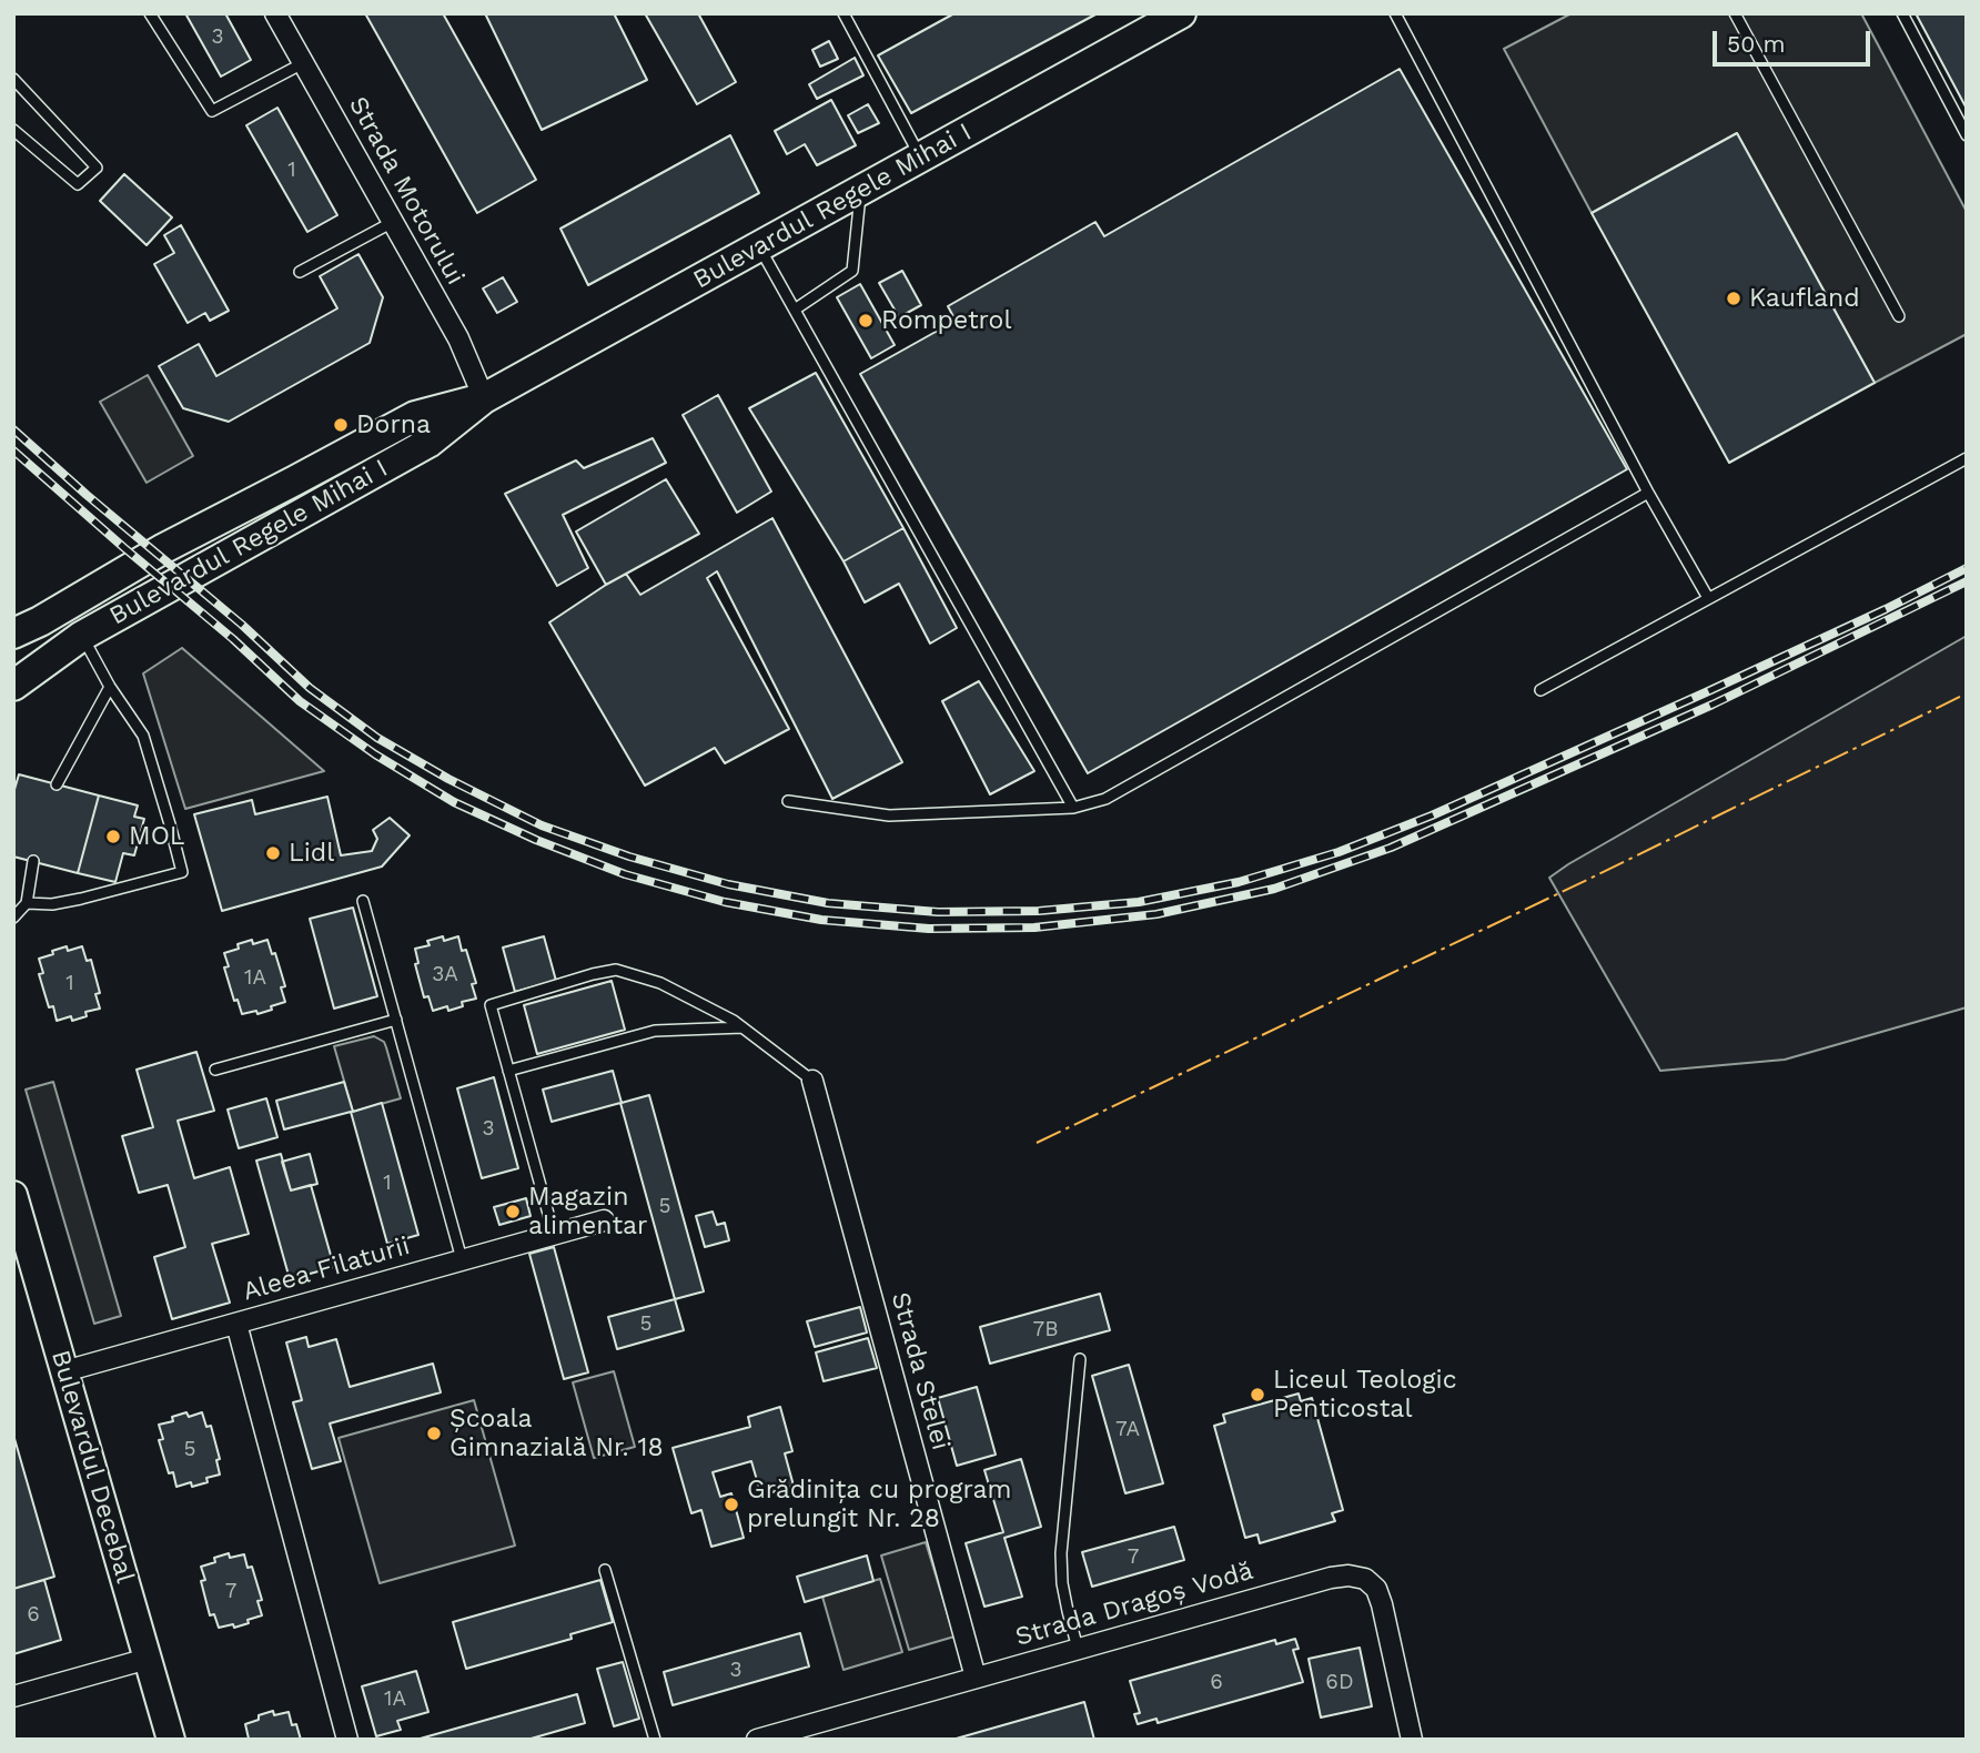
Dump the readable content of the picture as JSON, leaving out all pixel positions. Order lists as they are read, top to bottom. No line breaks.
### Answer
{"streets":{"main road":["Bulevardul Regele Mihai I","Bulevardul Decebal"],"street":["Strada Motorului","Aleea Filaturii","Strada Stelei","Strada Dragoș Vodă"]},"crossings":[["Strada Motorului","Bulevardul Regele Mihai I"],["Aleea Filaturii","Bulevardul Decebal"],["Strada Stelei","Strada Dragoș Vodă"]],"places":["Kaufland","Rompetrol","Dorna","MOL","Lidl","Magazin alimentar","Liceul Teologic Penticostal","Școala Gimnazială Nr. 18","Grădinița cu program prelungit Nr. 28"],"house_numbers":["3","1","3A","1A","1","3","1","5","5","7B","7A","5","7","7","6","3","6","6D","1A"],"scale_bar":"50 m"}
